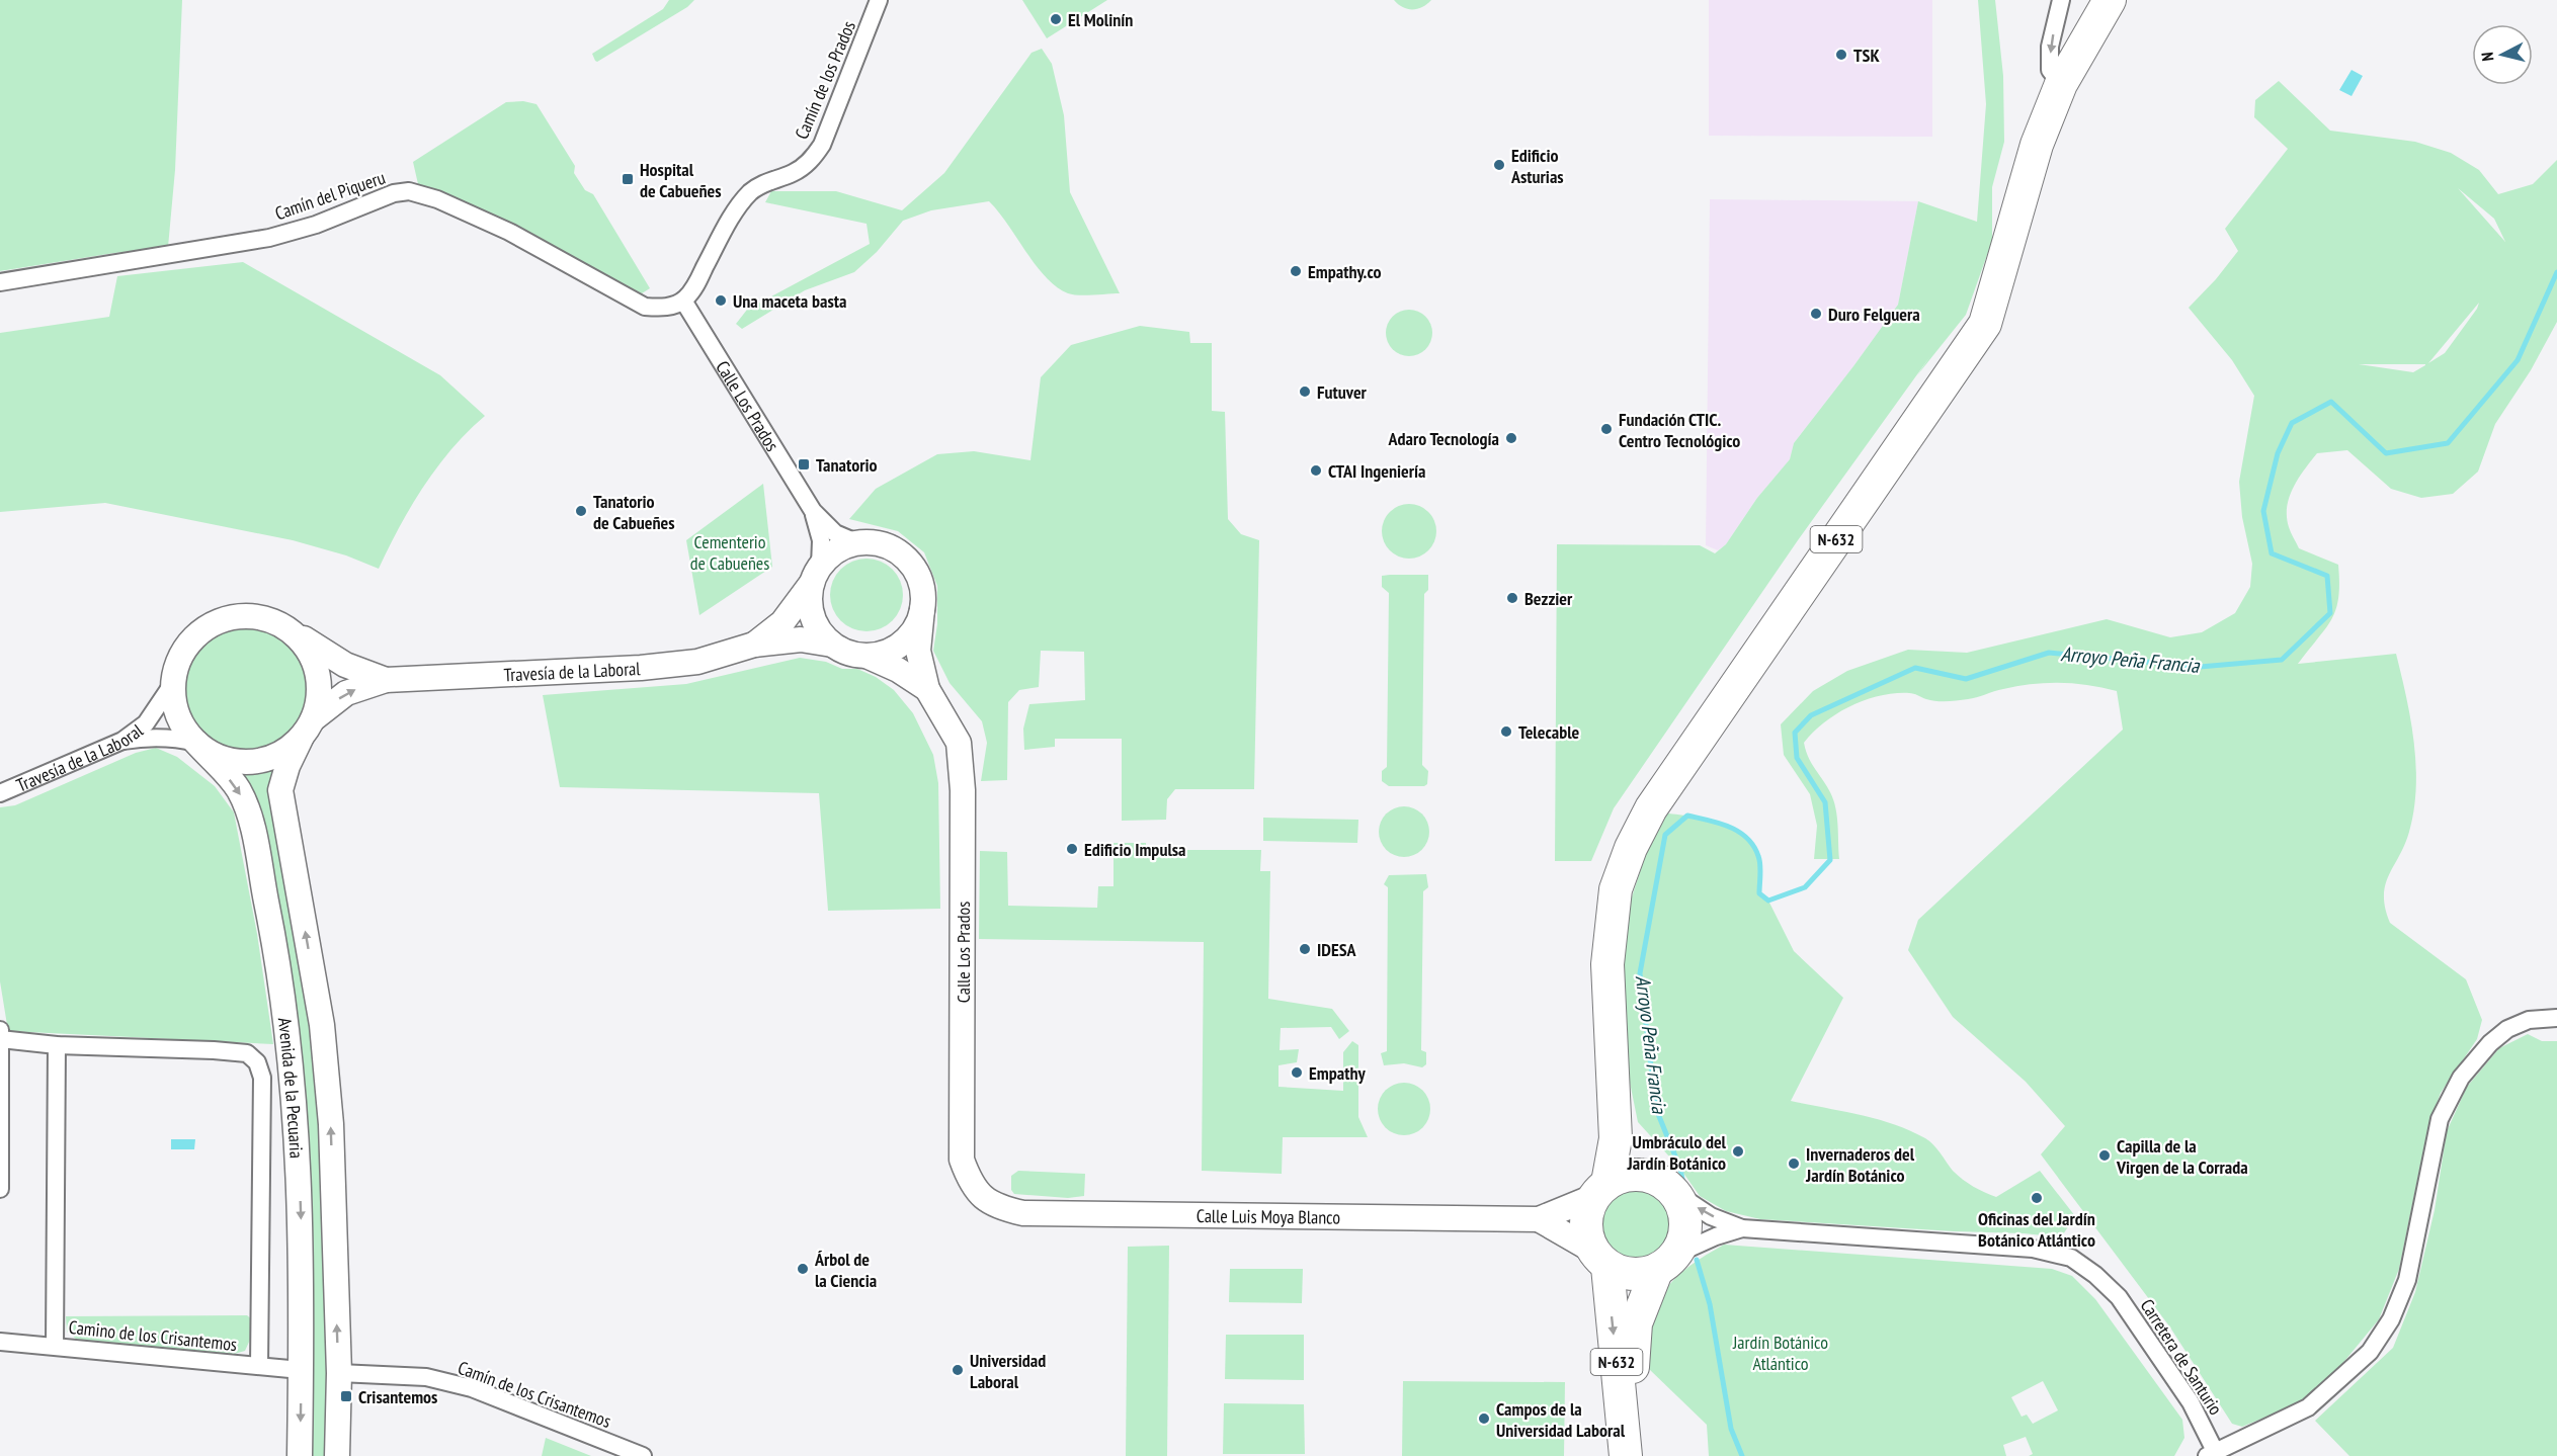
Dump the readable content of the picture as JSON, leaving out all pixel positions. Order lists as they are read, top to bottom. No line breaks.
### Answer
{"streets":{"highway":["N-632"],"street":["Camín de los Prados","Camín del Piqueru","Calle Los Prados","Travesía de la Laboral","Avenida de la Pecuaria","Calle Luis Moya Blanco","Camino de los Crisantemos","Carretera de Santurio","Camín de los Crisantemos"]},"crossings":[["Camín de los Prados","Camín del Piqueru"],["Camín de los Prados","Calle Los Prados"],["Camín del Piqueru","Calle Los Prados"],["Calle Los Prados","Travesía de la Laboral"],["Calle Los Prados","Calle Luis Moya Blanco"],["N-632","Calle Luis Moya Blanco"],["N-632","Carretera de Santurio"],["Travesía de la Laboral","Avenida de la Pecuaria"],["Avenida de la Pecuaria","Camino de los Crisantemos"],["Avenida de la Pecuaria","Camín de los Crisantemos"],["Calle Luis Moya Blanco","Carretera de Santurio"]],"water":["Arroyo Peña Francia"],"parks":["Cementerio de Cabueñes","Jardín Botánico Atlántico"],"places":{"other":["El Molinín","TSK","Edificio Asturias","Empathy.co","Una maceta basta","Duro Felguera","Futuver","Fundación CTIC. Centro Tecnológico","Adaro Tecnología","CTAI Ingeniería","Tanatorio de Cabueñes","Bezzier","Telecable","Edificio Impulsa","IDESA","Empathy","Umbráculo del Jardín Botánico","Capilla de la Virgen de la Corrada","Invernaderos del Jardín Botánico","Oficinas del Jardín Botánico Atlántico","Árbol de la Ciencia","Universidad Laboral","Campos de la Universidad Laboral"],"transit":["Hospital de Cabueñes","Tanatorio","Crisantemos"]},"north":"left"}
